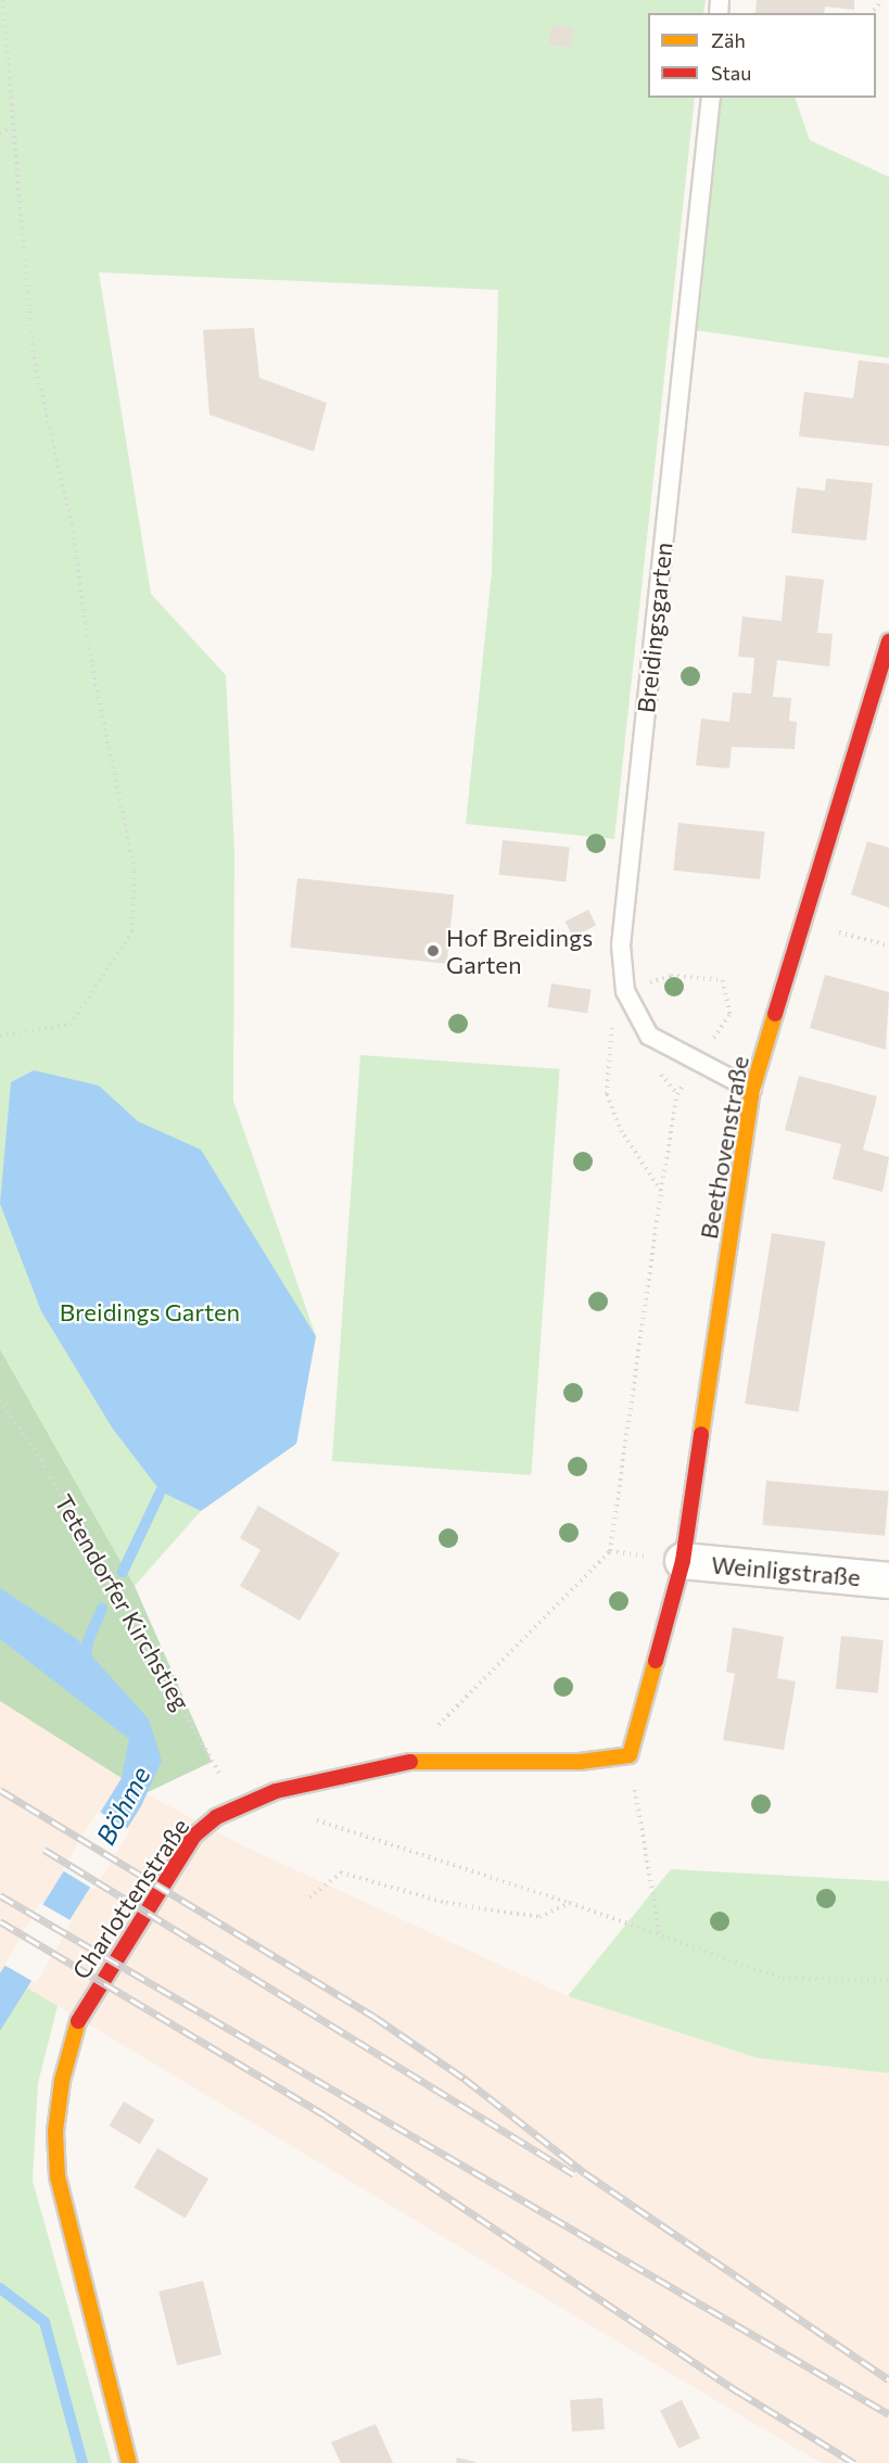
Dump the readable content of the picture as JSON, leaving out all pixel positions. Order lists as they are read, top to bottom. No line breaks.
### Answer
{"streets":{"street":["Beethovenstraße","Weinligstraße","Charlottenstraße"],"lane":["Breidingsgarten"],"path":["Tetendorfer Kirchstieg"]},"crossings":[["Breidingsgarten","Beethovenstraße"],["Beethovenstraße","Weinligstraße"],["Tetendorfer Kirchstieg","Charlottenstraße"]],"water":["Böhme"],"parks":["Breidings Garten"],"places":["Hof Breidings Garten"],"legend":["Zäh","Stau"]}
